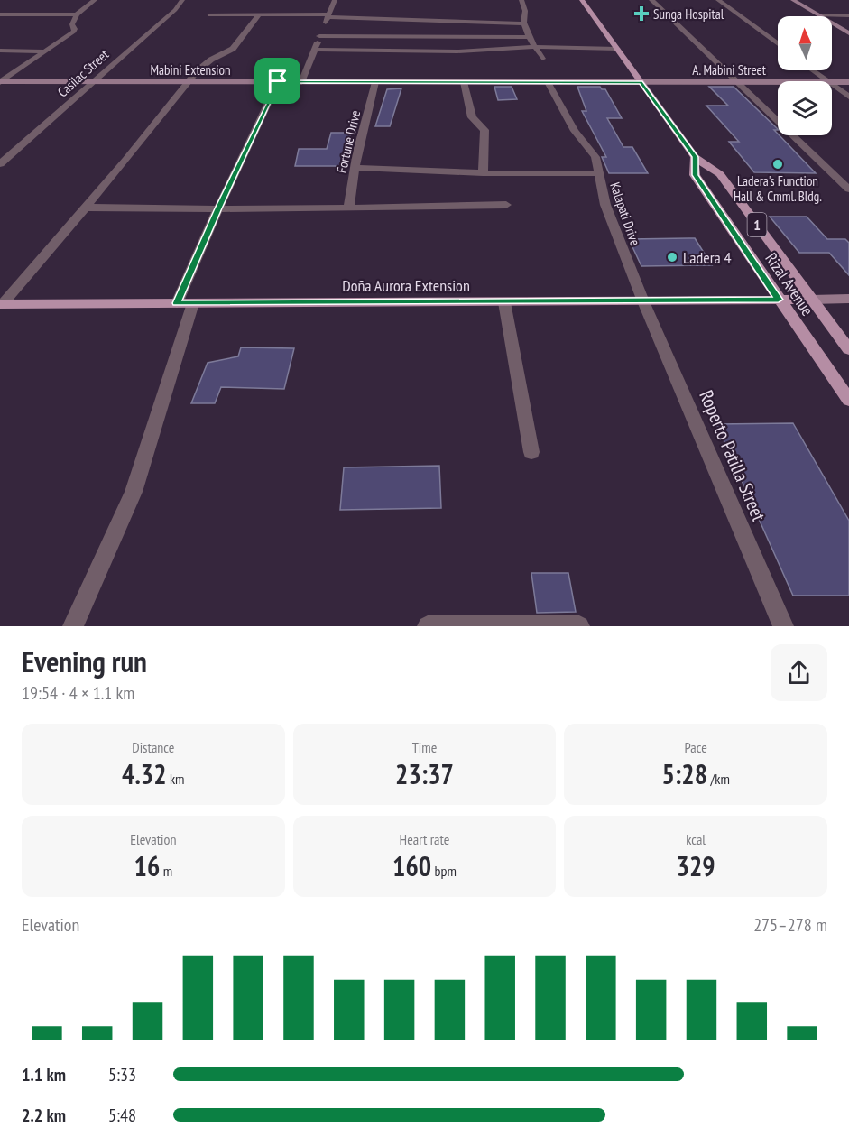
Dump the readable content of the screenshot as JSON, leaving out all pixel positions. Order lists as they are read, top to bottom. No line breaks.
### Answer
{"streets":{"main road":["1","Rizal Avenue","Doña Aurora Extension"],"street":["Mabini Extension","A. Mabini Street","Casilac Street","Fortune Drive","Kalapati Drive","Roperto Patilla Street"]},"crossings":[["Mabini Extension","A. Mabini Street"],["Mabini Extension","Casilac Street"],["Mabini Extension","Fortune Drive"],["Mabini Extension","Kalapati Drive"],["Mabini Extension","Rizal Avenue"],["A. Mabini Street","Rizal Avenue"],["Kalapati Drive","Doña Aurora Extension"],["Kalapati Drive","Roperto Patilla Street"],["Rizal Avenue","Doña Aurora Extension"],["Doña Aurora Extension","Roperto Patilla Street"]],"places":{"health":["Sunga Hospital"],"other":["Ladera's Function Hall & Cmml. Bldg.","Ladera 4"]},"north":"top","page":{"heading":["Evening run","19:54 · 4 × 1.1 km"],"stats":[["Distance","4.32 km"],["Time","23:37"],["Pace","5:28 /km"],["Elevation","16 m"],["Heart rate","160 bpm"],["kcal","329"]],"chart":["Elevation","275–278 m"],"list":[{"name":"1.1 km","note":"5:33"},{"name":"2.2 km","note":"5:48"}]}}
